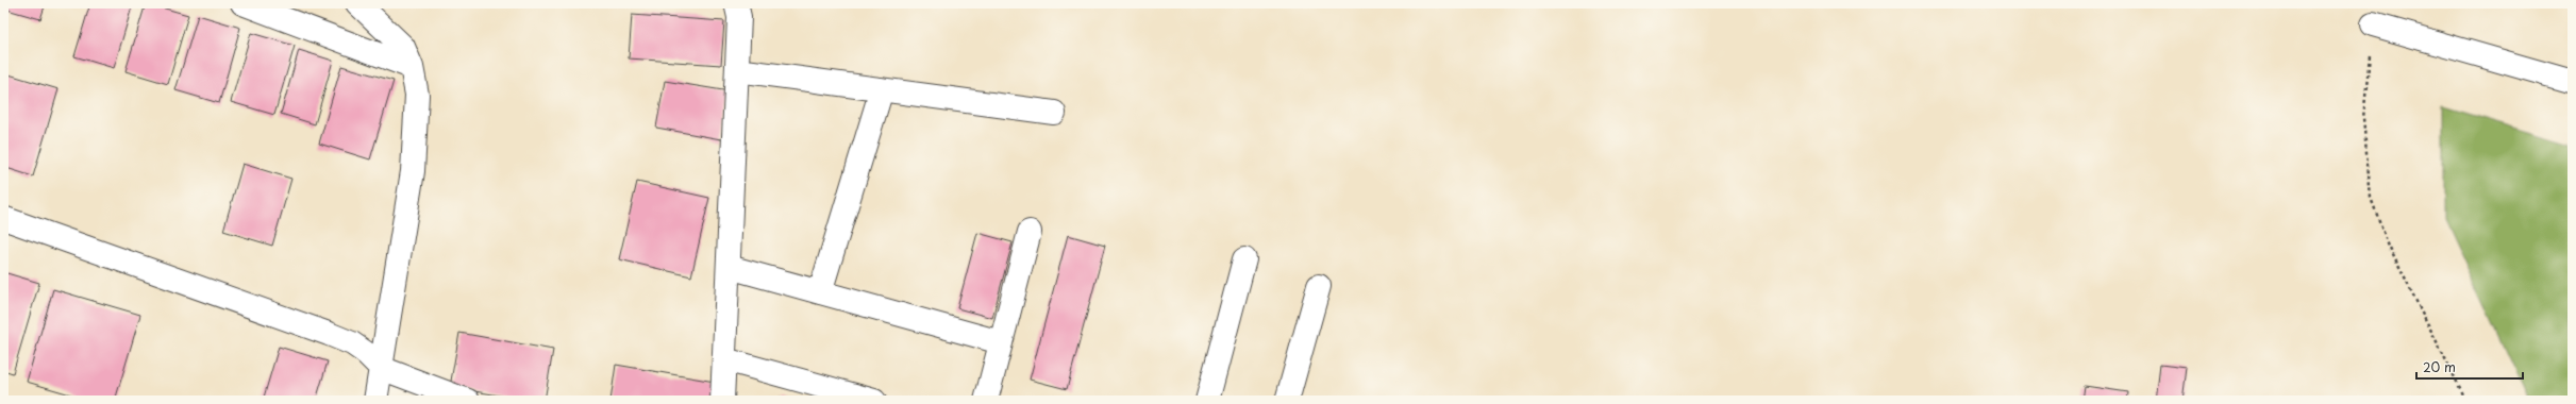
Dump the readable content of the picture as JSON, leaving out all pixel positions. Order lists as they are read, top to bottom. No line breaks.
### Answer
{"scale_bar":"20 m"}
